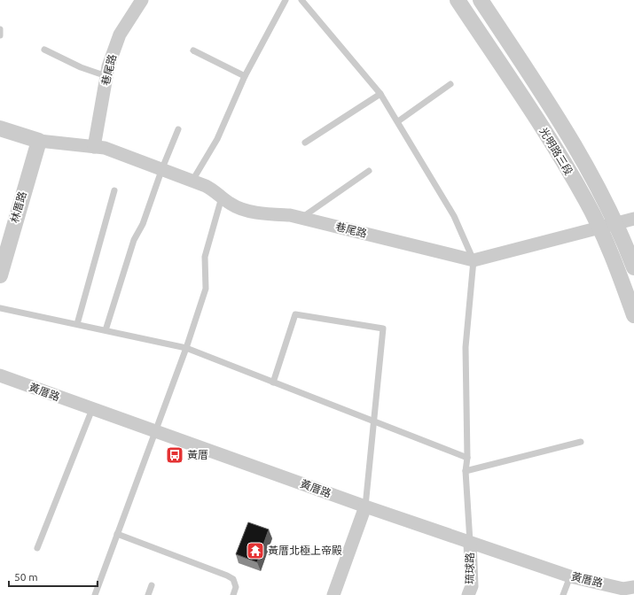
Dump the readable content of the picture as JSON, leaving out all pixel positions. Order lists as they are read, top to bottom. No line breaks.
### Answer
{"streets":{"street":["巷尾路","光明路三段","林厝路","黃厝路","琉球路"]},"crossings":[["巷尾路","光明路三段"],["巷尾路","林厝路"],["黃厝路","琉球路"]],"places":{"bus stop":["黃厝"],"temple":["黃厝北極上帝殿"]},"scale_bar":"50 m"}
